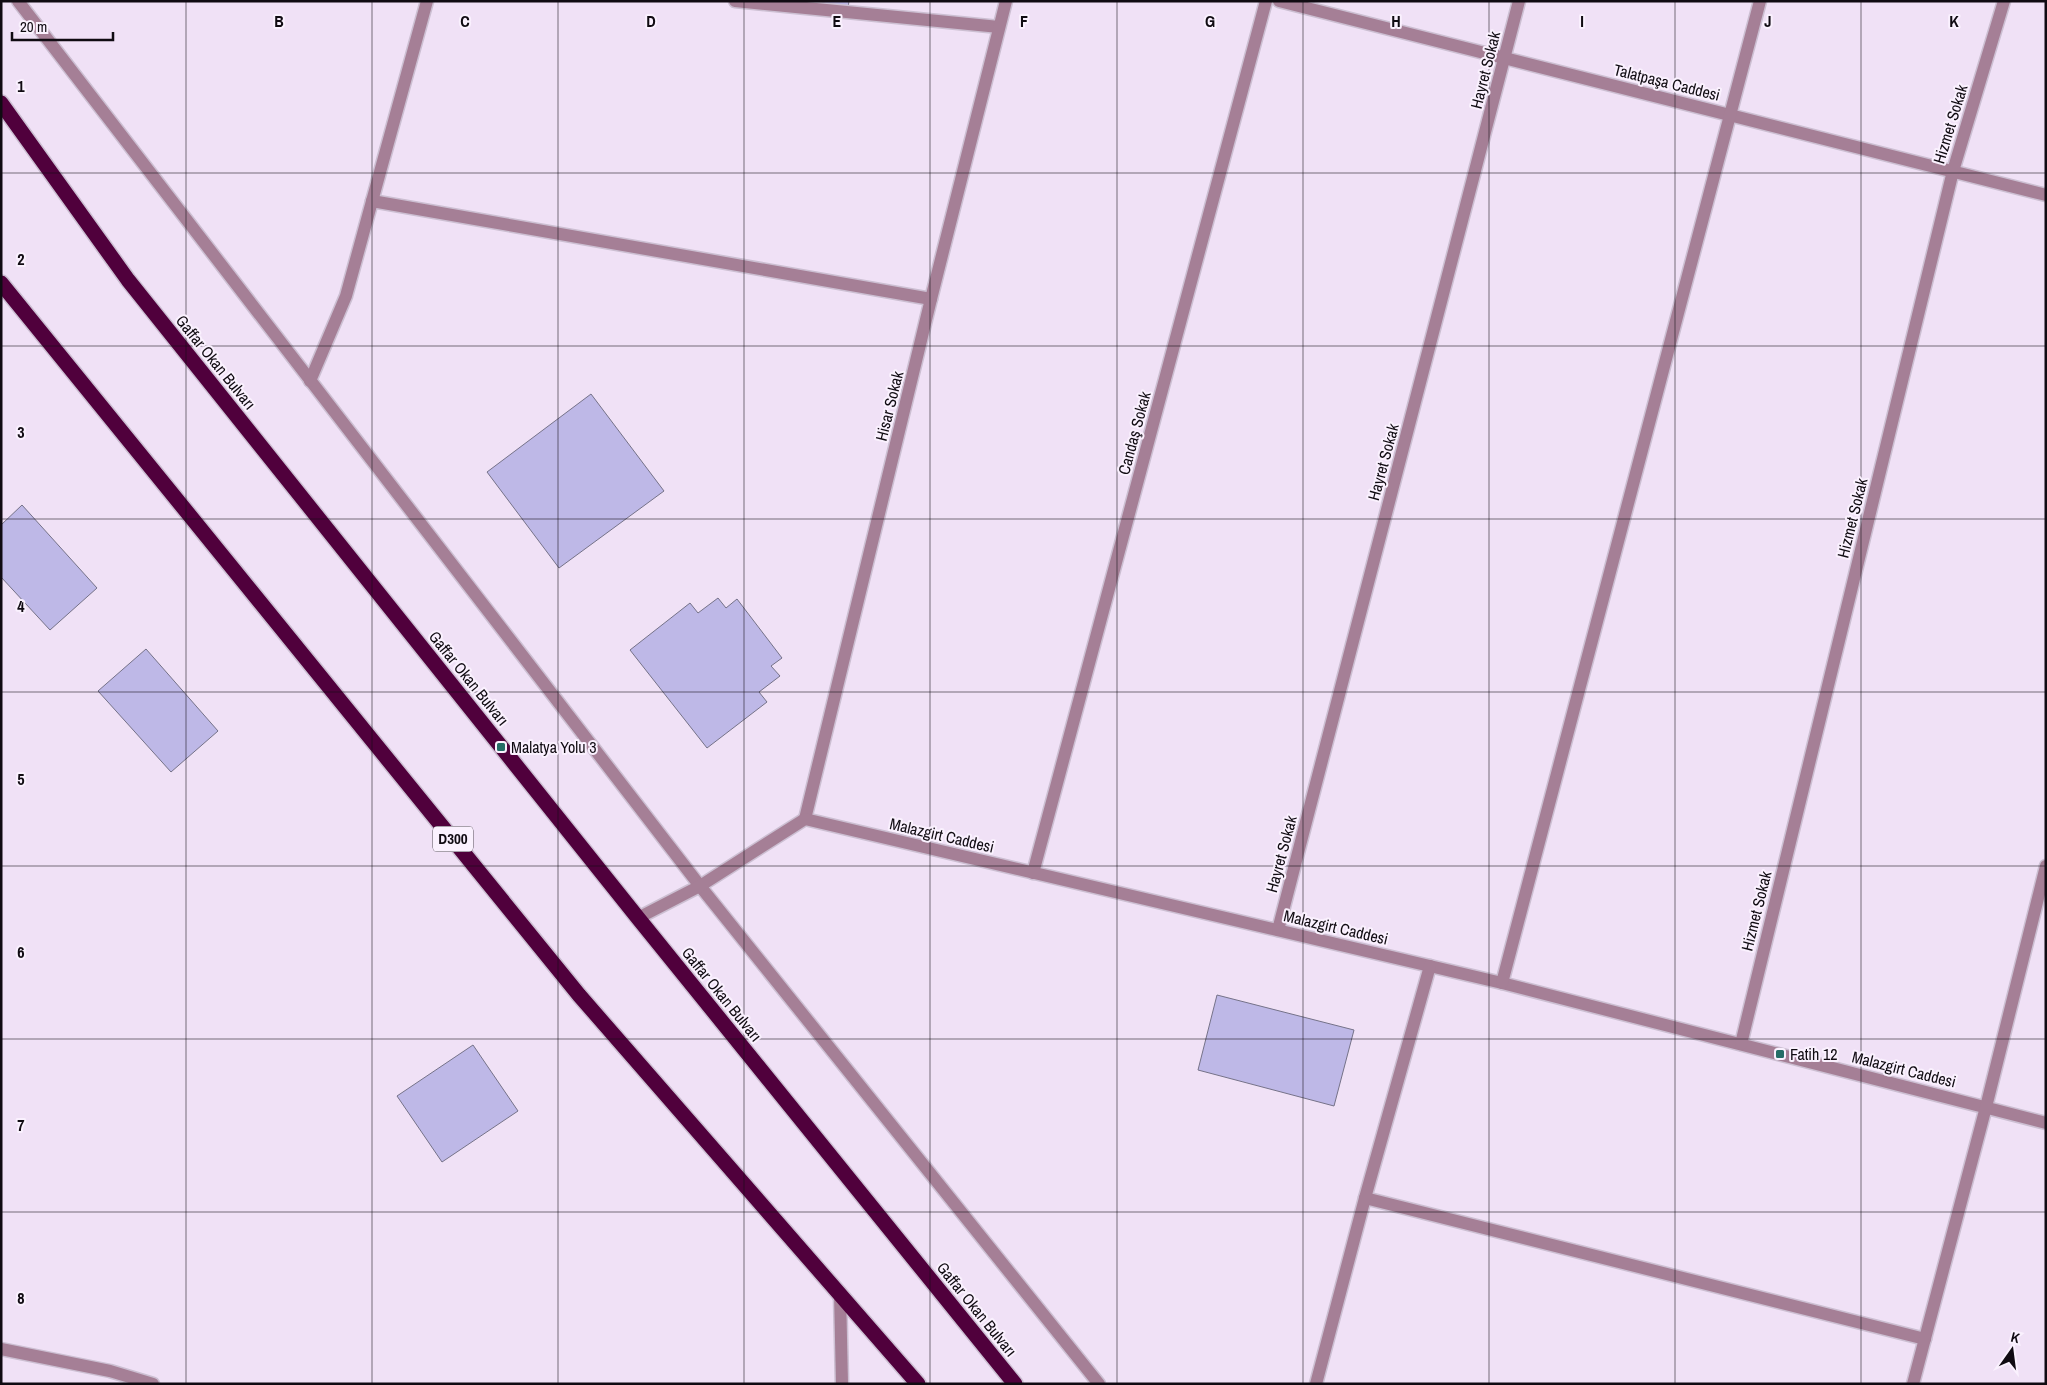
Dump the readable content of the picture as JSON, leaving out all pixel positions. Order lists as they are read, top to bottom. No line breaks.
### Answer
{"streets":{"highway":["Gaffar Okan Bulvarı","D300"],"street":["Hayret Sokak","Talatpaşa Caddesi","Hizmet Sokak","Hisar Sokak","Candaş Sokak","Malazgirt Caddesi"]},"crossings":[["Hayret Sokak","Talatpaşa Caddesi"],["Hayret Sokak","Malazgirt Caddesi"],["Talatpaşa Caddesi","Hizmet Sokak"],["Hizmet Sokak","Malazgirt Caddesi"],["Hisar Sokak","Malazgirt Caddesi"],["Candaş Sokak","Malazgirt Caddesi"]],"places":{"transit":["Malatya Yolu 3","Fatih 12"]},"scale_bar":"20 m","north":"top","grid":{"columns":["B","C","D","E","F","G","H","I","J","K"],"rows":["1","2","3","4","5","6","7","8"]}}
